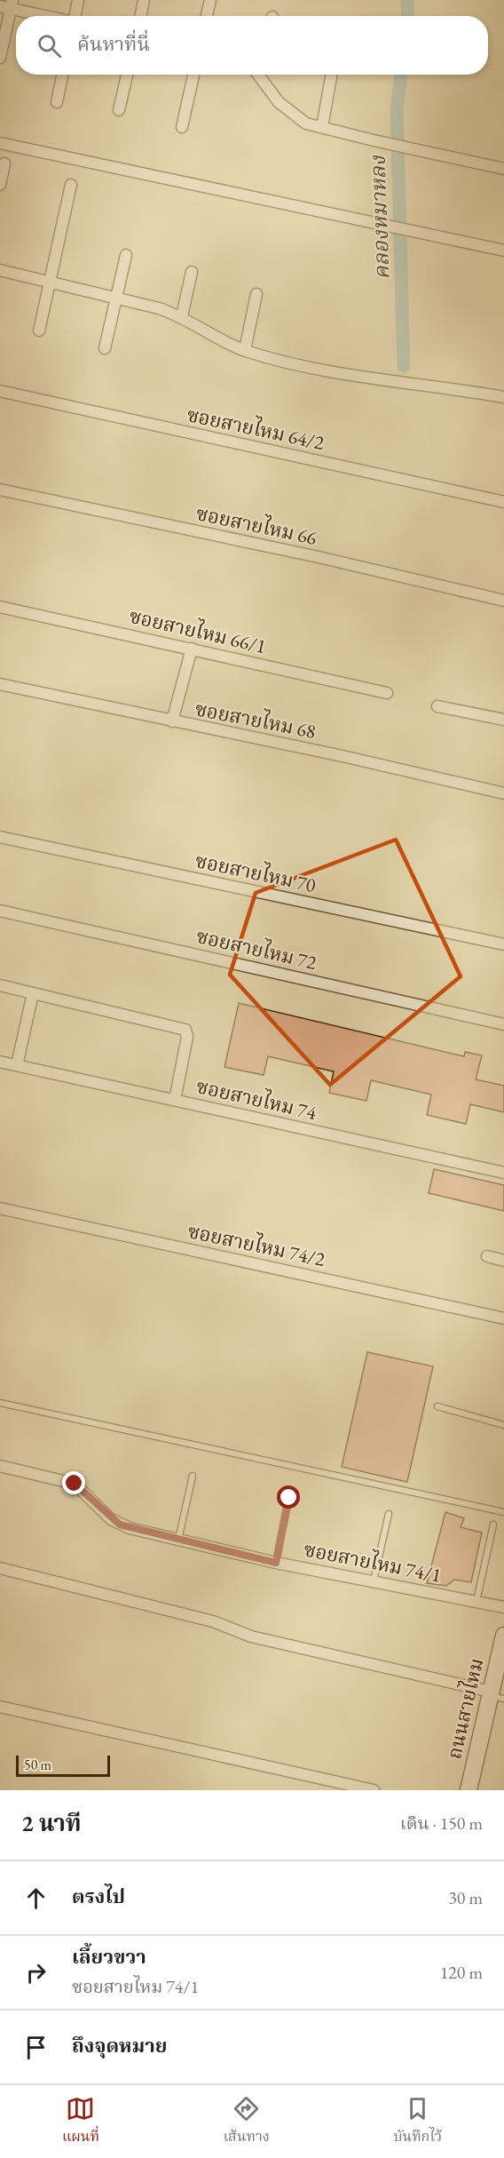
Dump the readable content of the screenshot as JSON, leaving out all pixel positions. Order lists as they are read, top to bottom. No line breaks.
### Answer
{"streets":{"main road":["ถนนสายไหม"],"street":["ซอยสายไหม 64/2","ซอยสายไหม 66","ซอยสายไหม 66/1","ซอยสายไหม 68","ซอยสายไหม 70","ซอยสายไหม 72","ซอยสายไหม 74","ซอยสายไหม 74/2","ซอยสายไหม 74/1"]},"water":["คลองหมาหลง"],"scale_bar":"50 m","page":{"search":"ค้นหาที่นี่","scale":"50 m","heading":["2 นาที","เดิน · 150 m"],"list":[["ตรงไป","30 m"],["เลี้ยวขวา","ซอยสายไหม 74/1","120 m"],"ถึงจุดหมาย"],"nav":["แผนที่","เส้นทาง","บันทึกไว้"]}}
